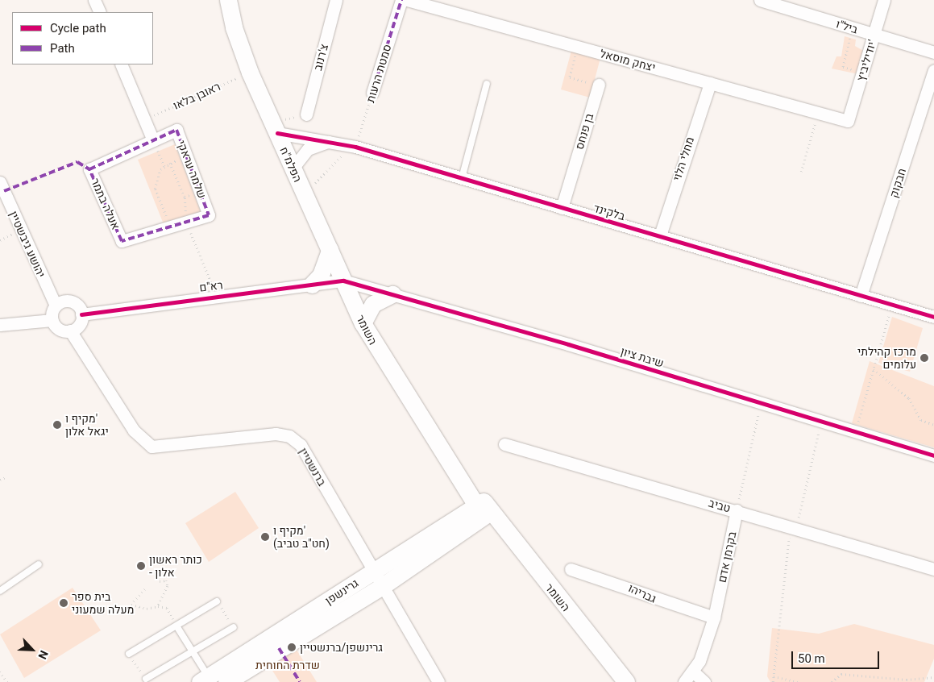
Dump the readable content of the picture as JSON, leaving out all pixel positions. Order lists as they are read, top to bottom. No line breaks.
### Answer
{"streets":{"street":["ביל\"ו","צ'רנוב","יצחק מוסאל","יודיליביץ'","סמטת הרעות","בן פנחס","מחלי הלוי","הפלמ\"ח","שלמה עראקי","חבקוק","אעלה בתמר","בלקינד","יהושע גיבשטיין","רא\"ם","השומר","שיבת ציון","ברנשטיין","טביב","בקרמן אדם","גרינשפן","גבריהו"],"path":["ראובן בלאו"]},"crossings":[["ביל\"ו","יודיליביץ'"],["יצחק מוסאל","יודיליביץ'"],["יצחק מוסאל","מחלי הלוי"],["סמטת הרעות","בלקינד"],["ראובן בלאו","הפלמ\"ח"],["בן פנחס","בלקינד"],["מחלי הלוי","בלקינד"],["הפלמ\"ח","בלקינד"],["הפלמ\"ח","רא\"ם"],["הפלמ\"ח","השומר"],["הפלמ\"ח","שיבת ציון"],["שלמה עראקי","אעלה בתמר"],["חבקוק","בלקינד"],["יהושע גיבשטיין","רא\"ם"],["יהושע גיבשטיין","ברנשטיין"],["רא\"ם","השומר"],["רא\"ם","שיבת ציון"],["רא\"ם","ברנשטיין"],["השומר","שיבת ציון"],["השומר","גרינשפן"],["ברנשטיין","גרינשפן"],["טביב","בקרמן אדם"],["בקרמן אדם","גבריהו"]],"parks":["שדרת החוחית"],"places":["מרכז קהילתי עלומים","מקיף ו' יגאל אלון","מקיף ו' (חט\"ב טביב)","כותר ראשון - אלון","בית ספר מעלה שמעוני","גרינשפן/ברנשטיין"],"legend":["Cycle path","Path"],"scale_bar":"50 m","north":"bottom right"}
